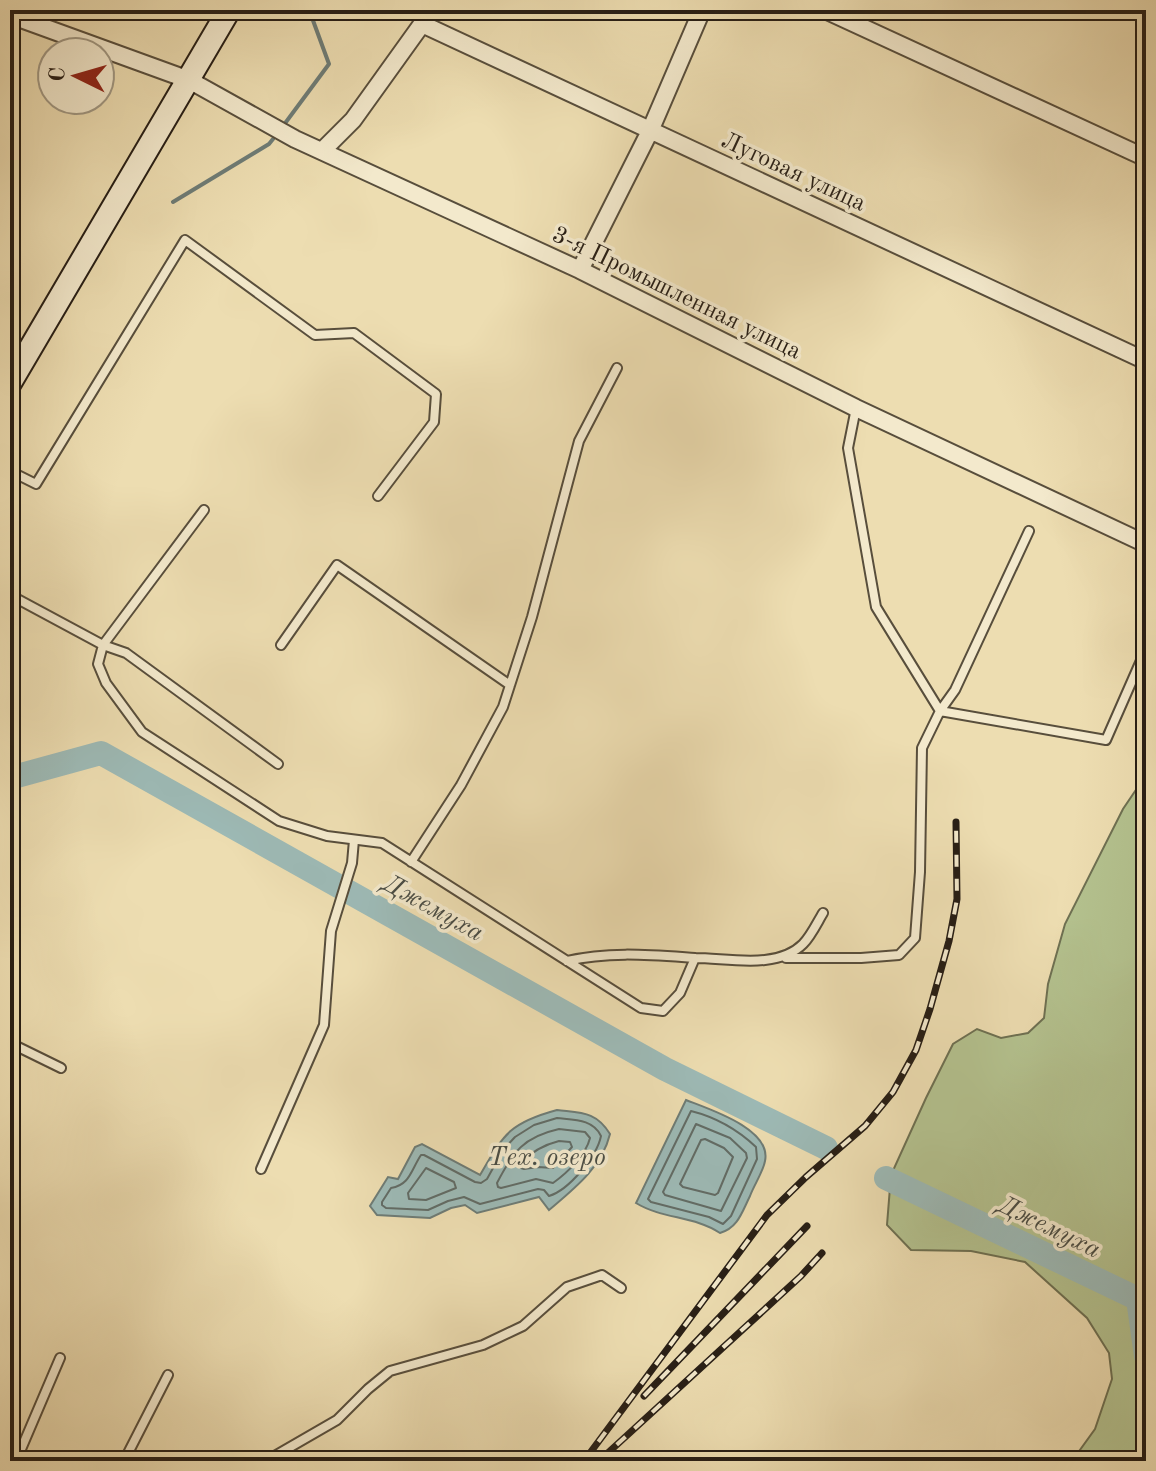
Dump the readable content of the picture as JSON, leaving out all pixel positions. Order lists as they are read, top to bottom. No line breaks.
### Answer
{"streets":{"street":["Луговая улица","3-я Промышленная улица"]},"water":["Джемуха","Тех. озеро"],"north":"left"}
